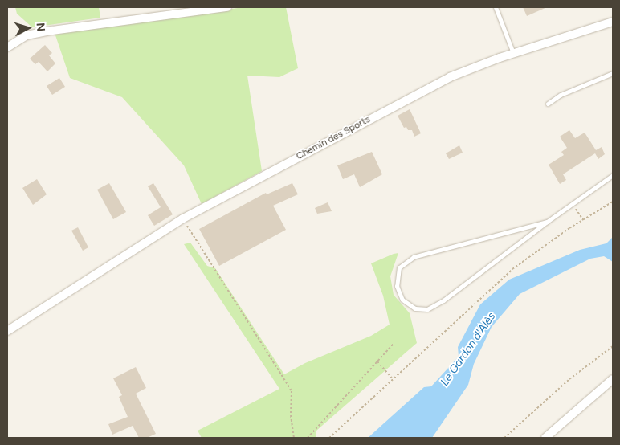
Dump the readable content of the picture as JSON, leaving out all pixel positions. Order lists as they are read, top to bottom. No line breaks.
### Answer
{"streets":{"street":["Chemin des Sports"]},"water":["Le Gardon d'Alès"],"north":"right"}
